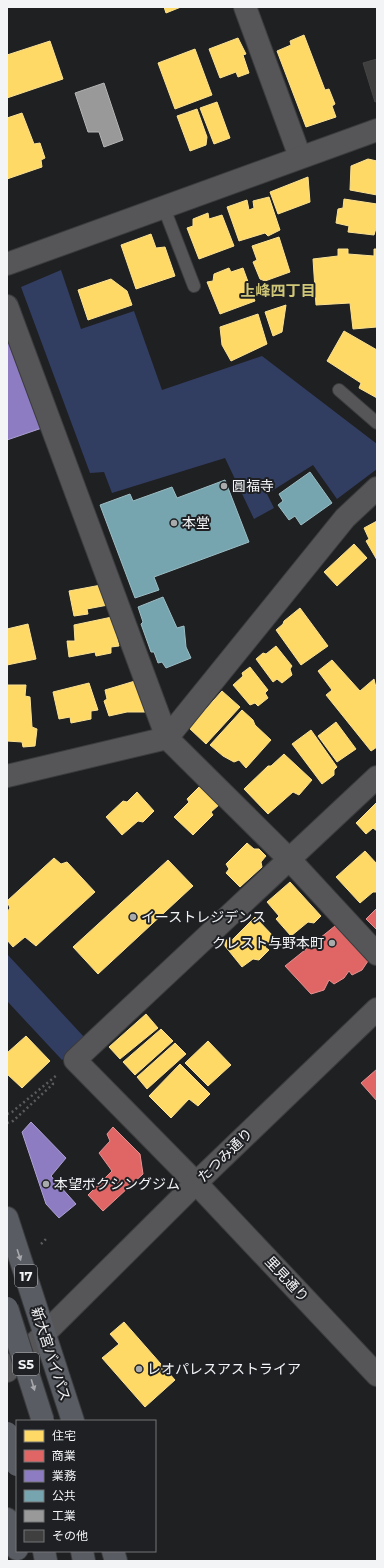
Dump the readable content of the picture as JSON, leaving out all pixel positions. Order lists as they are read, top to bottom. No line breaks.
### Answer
{"streets":{"highway":["17","新大宮バイパス","S5"],"street":["たつみ通り","里見通り"]},"crossings":[["たつみ通り","里見通り"],["たつみ通り","新大宮バイパス"]],"districts":["上峰四丁目"],"places":["圓福寺","本堂","イーストレジデンス","クレスト与野本町","本望ボクシングジム","レオパレスアストライア"],"legend":["住宅","商業","業務","公共","工業","その他"]}
